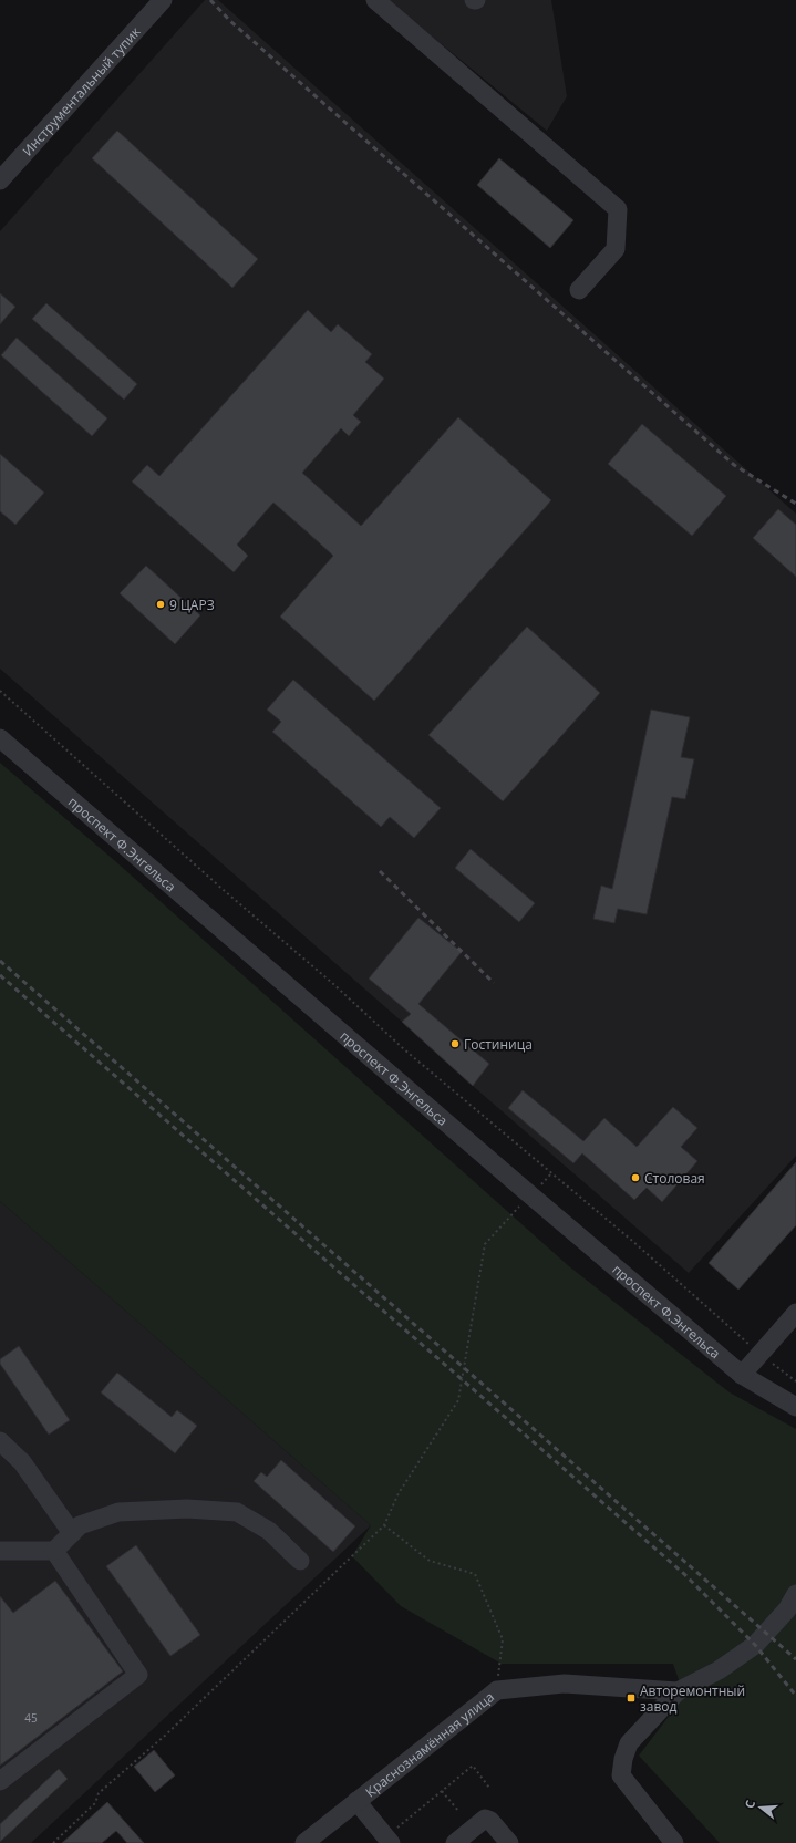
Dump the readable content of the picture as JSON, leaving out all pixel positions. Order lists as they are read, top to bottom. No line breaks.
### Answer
{"streets":{"street":["Инструментальный тупик","проспект Ф.Энгельса","Краснознамённая улица"]},"places":{"other":["9 ЦАРЗ","Гостиница","Столовая"],"transit":["Авторемонтный завод"]},"house_numbers":["45"],"north":"left"}
